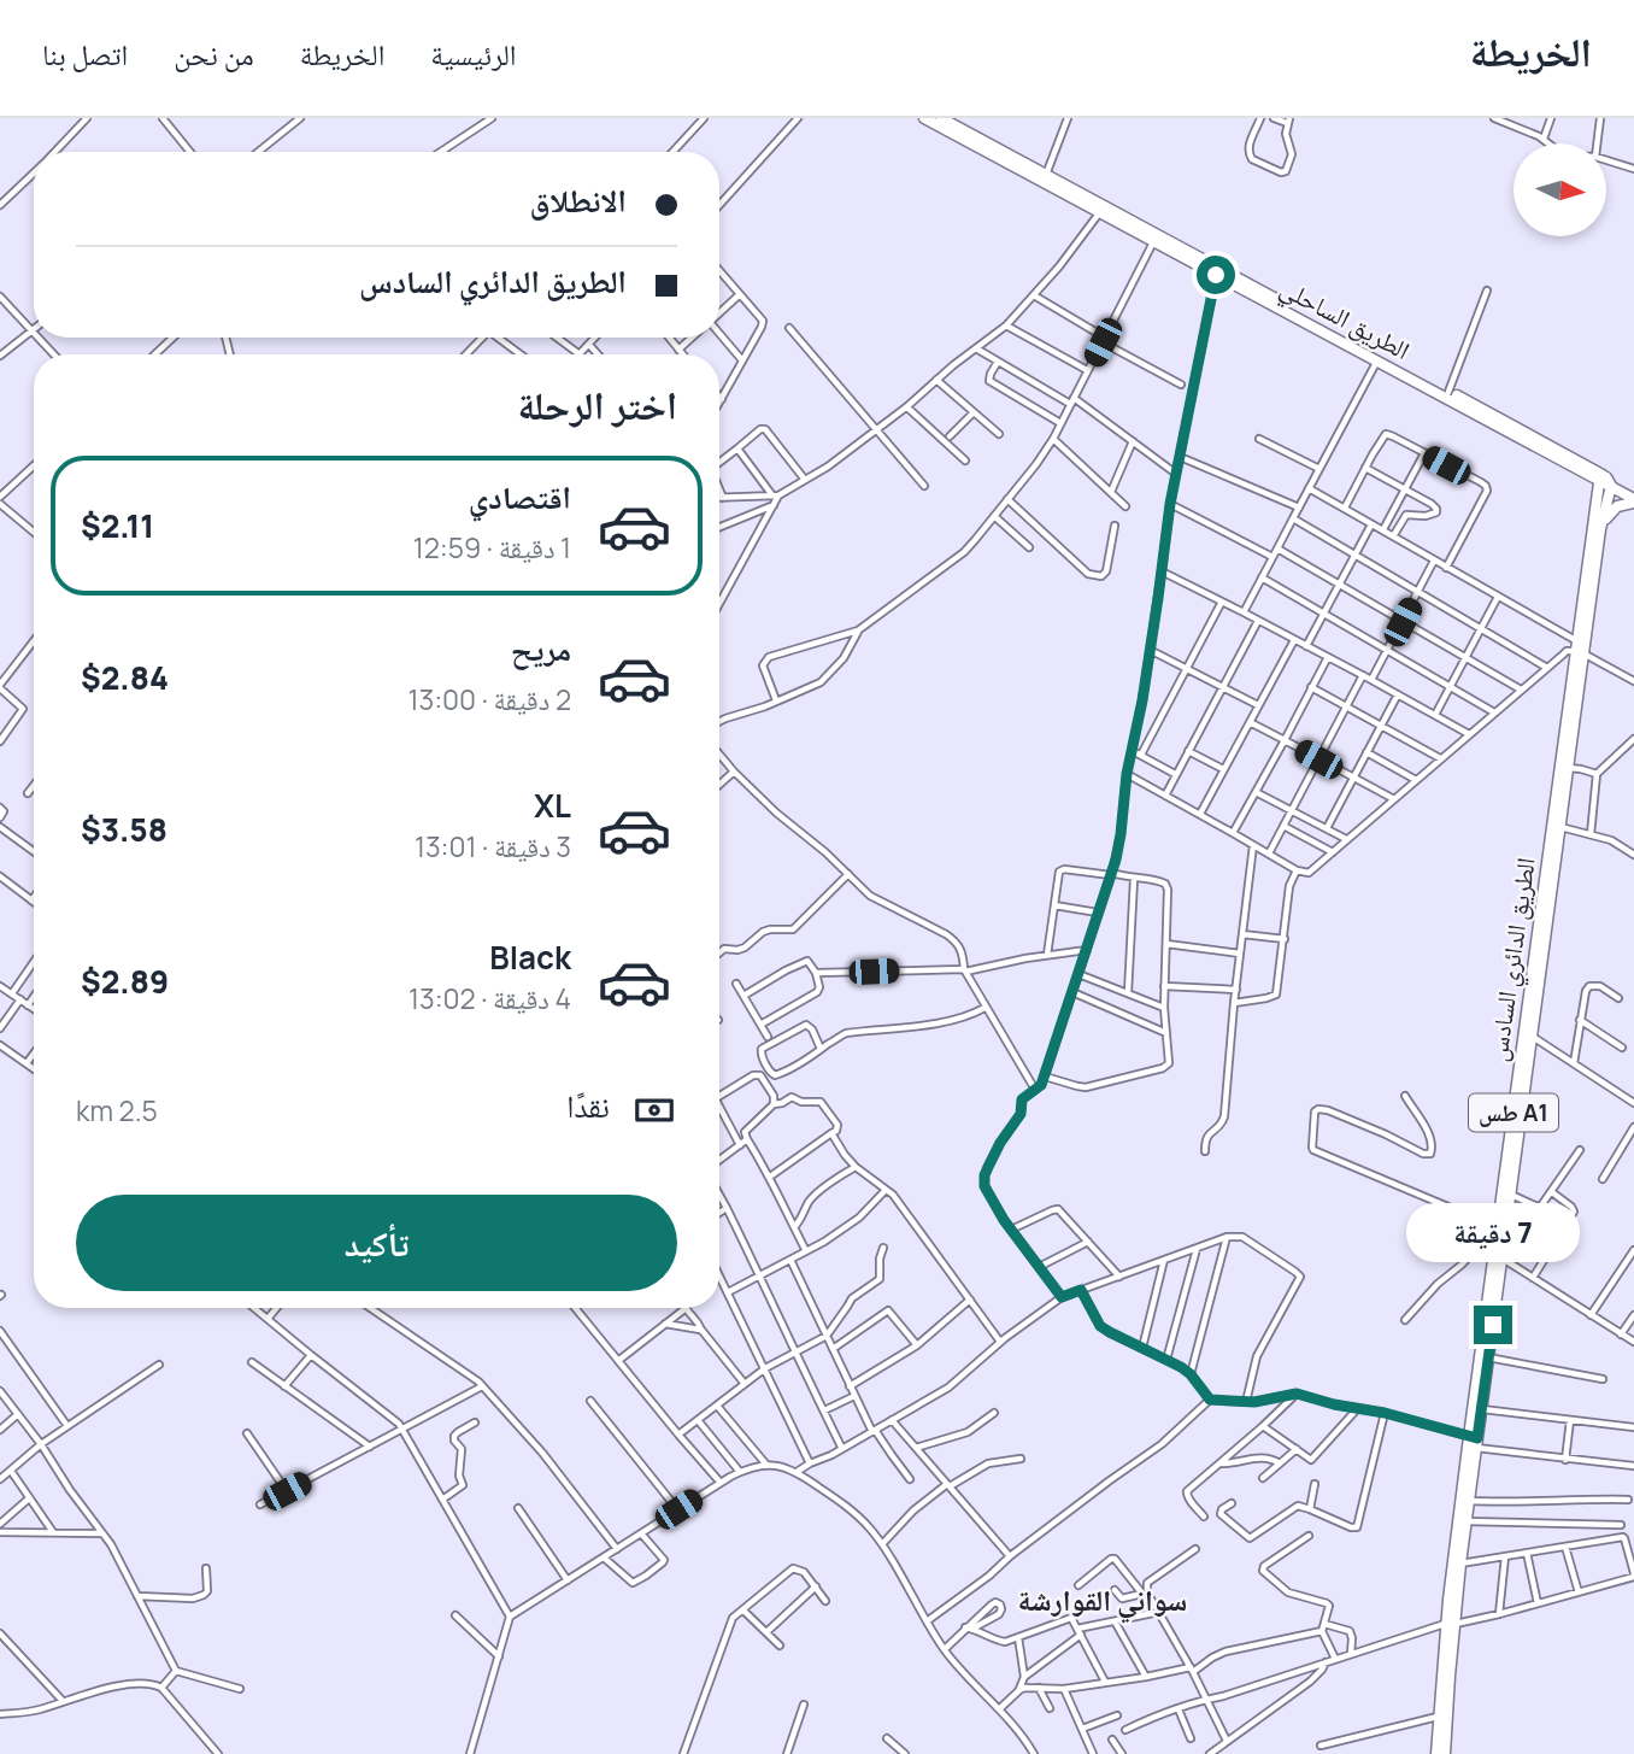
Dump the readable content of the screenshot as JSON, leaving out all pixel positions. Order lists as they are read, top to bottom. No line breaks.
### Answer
{"streets":{"highway":["الطريق الساحلي","الطريق الدائري السادس","طس A1"]},"crossings":[["الطريق الساحلي","الطريق الدائري السادس"]],"districts":["سواني القوارشة"],"north":"right","page":{"header":"الخريطة","nav":["الرئيسية","الخريطة","من نحن","اتصل بنا"],"banner":["الانطلاق","الطريق الدائري السادس"],"heading":"اختر الرحلة","list":[{"name":"اقتصادي","note":"1 دقيقة · 12:59","value":"$2.11"},{"name":"مريح","note":"2 دقيقة · 13:00","value":"$2.84"},{"name":"XL","note":"3 دقيقة · 13:01","value":"$3.58"},{"name":"Black","note":"4 دقيقة · 13:02","value":"$2.89"}],"pay":["نقدًا","2.5 km"],"buttons":"تأكيد","bubble":"7 دقيقة"}}
